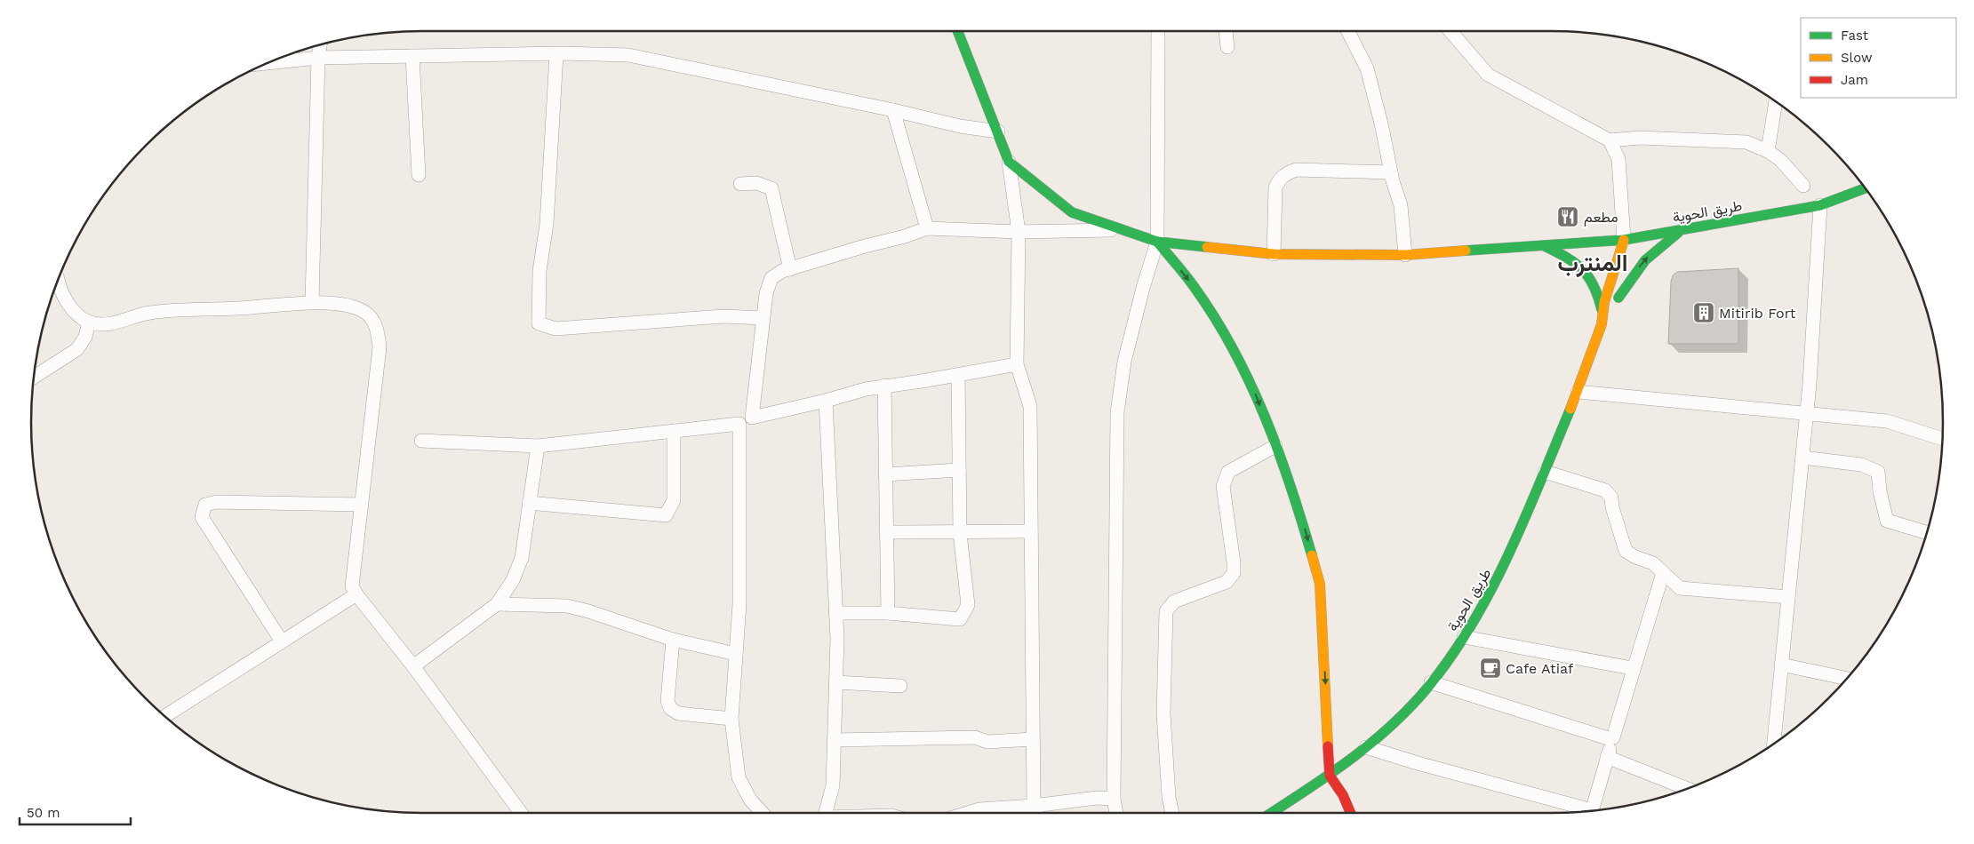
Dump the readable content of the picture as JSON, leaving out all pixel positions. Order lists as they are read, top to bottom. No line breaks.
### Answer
{"streets":{"street":["طريق الحوية"]},"districts":["المنترب"],"places":{"restaurant":["مطعم"],"building":["Mitirib Fort"],"cafe":["Cafe Atiaf"]},"legend":["Fast","Slow","Jam"],"scale_bar":"50 m"}
